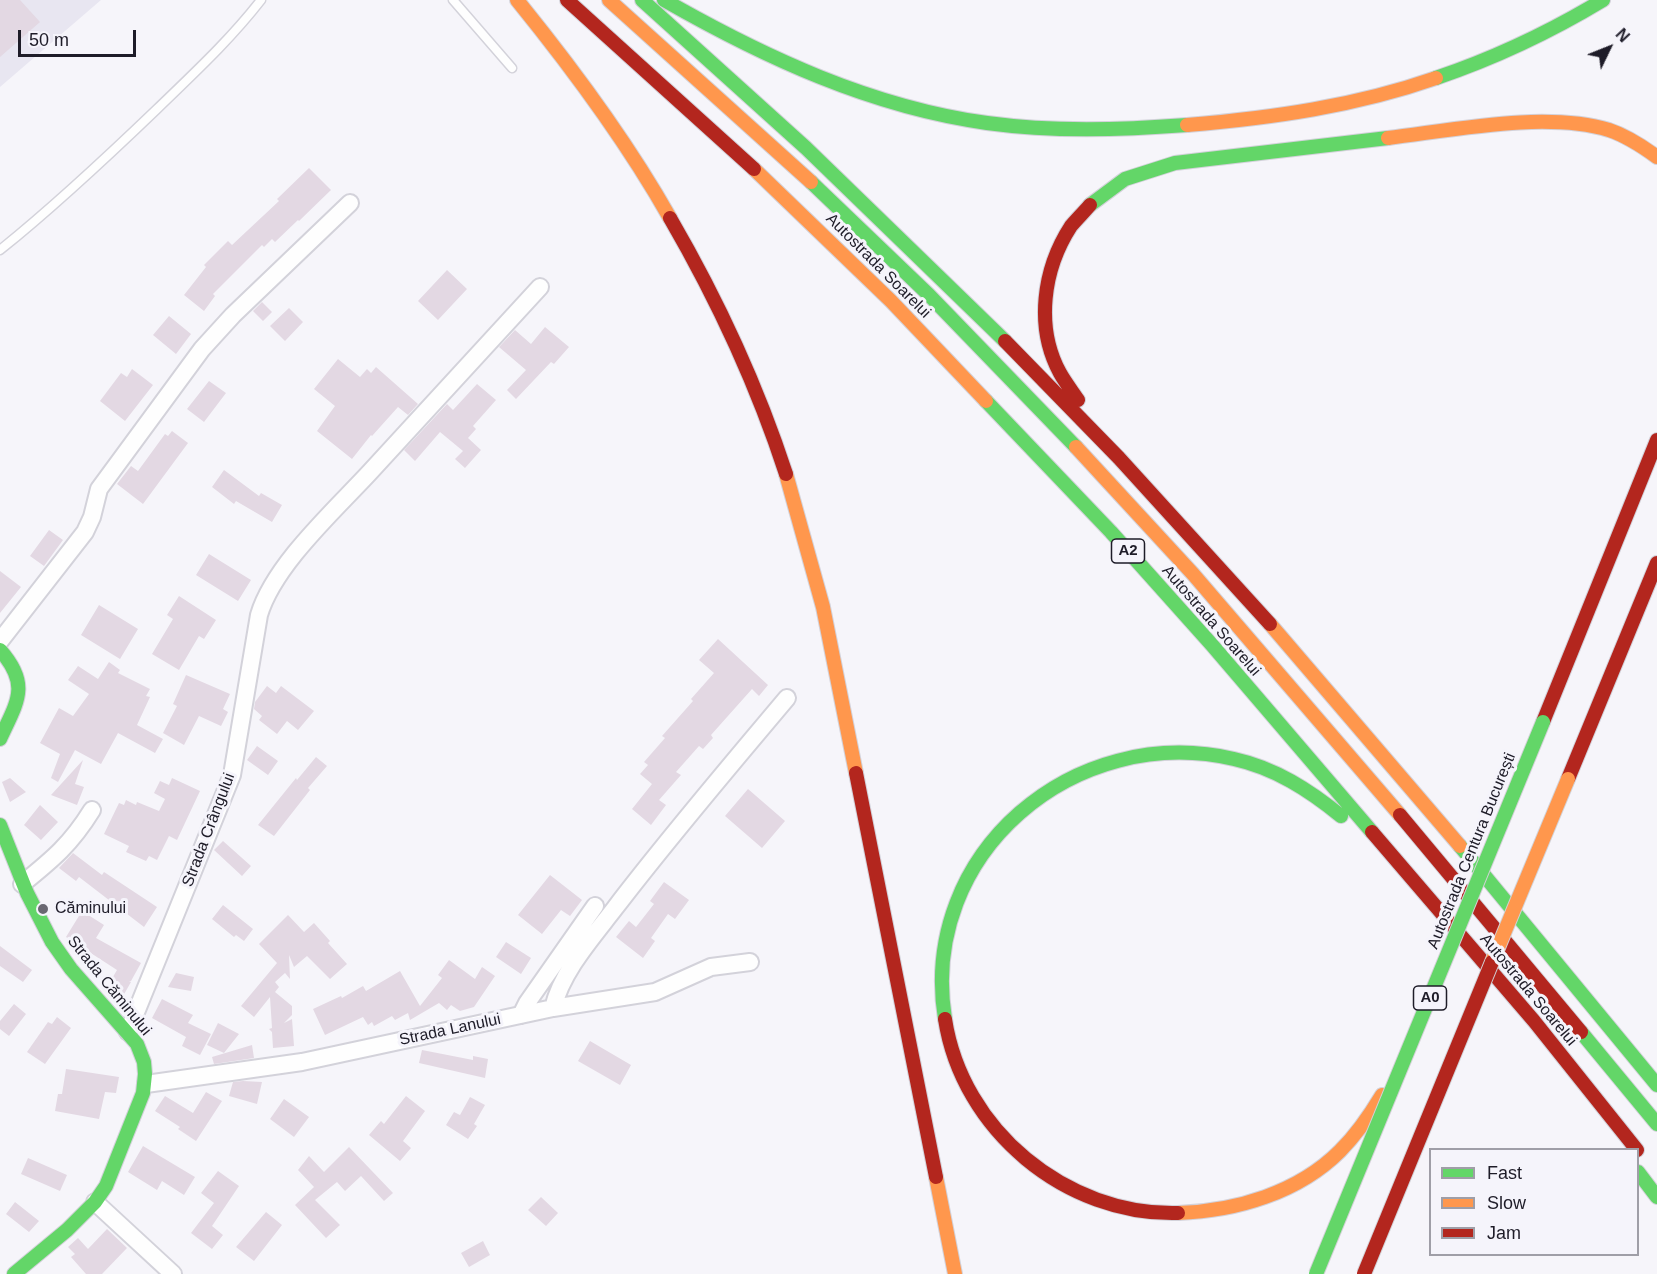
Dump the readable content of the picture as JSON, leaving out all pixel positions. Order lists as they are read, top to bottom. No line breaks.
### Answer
{"streets":{"main road":["Autostrada Soarelui","A2","Autostrada Centura București","Strada Căminului","A0"],"street":["Strada Crângului","Strada Lanului"]},"crossings":[["Strada Crângului","Strada Căminului"],["Strada Căminului","Strada Lanului"]],"places":["Căminului"],"legend":["Fast","Slow","Jam"],"scale_bar":"50 m","north":"top right"}
